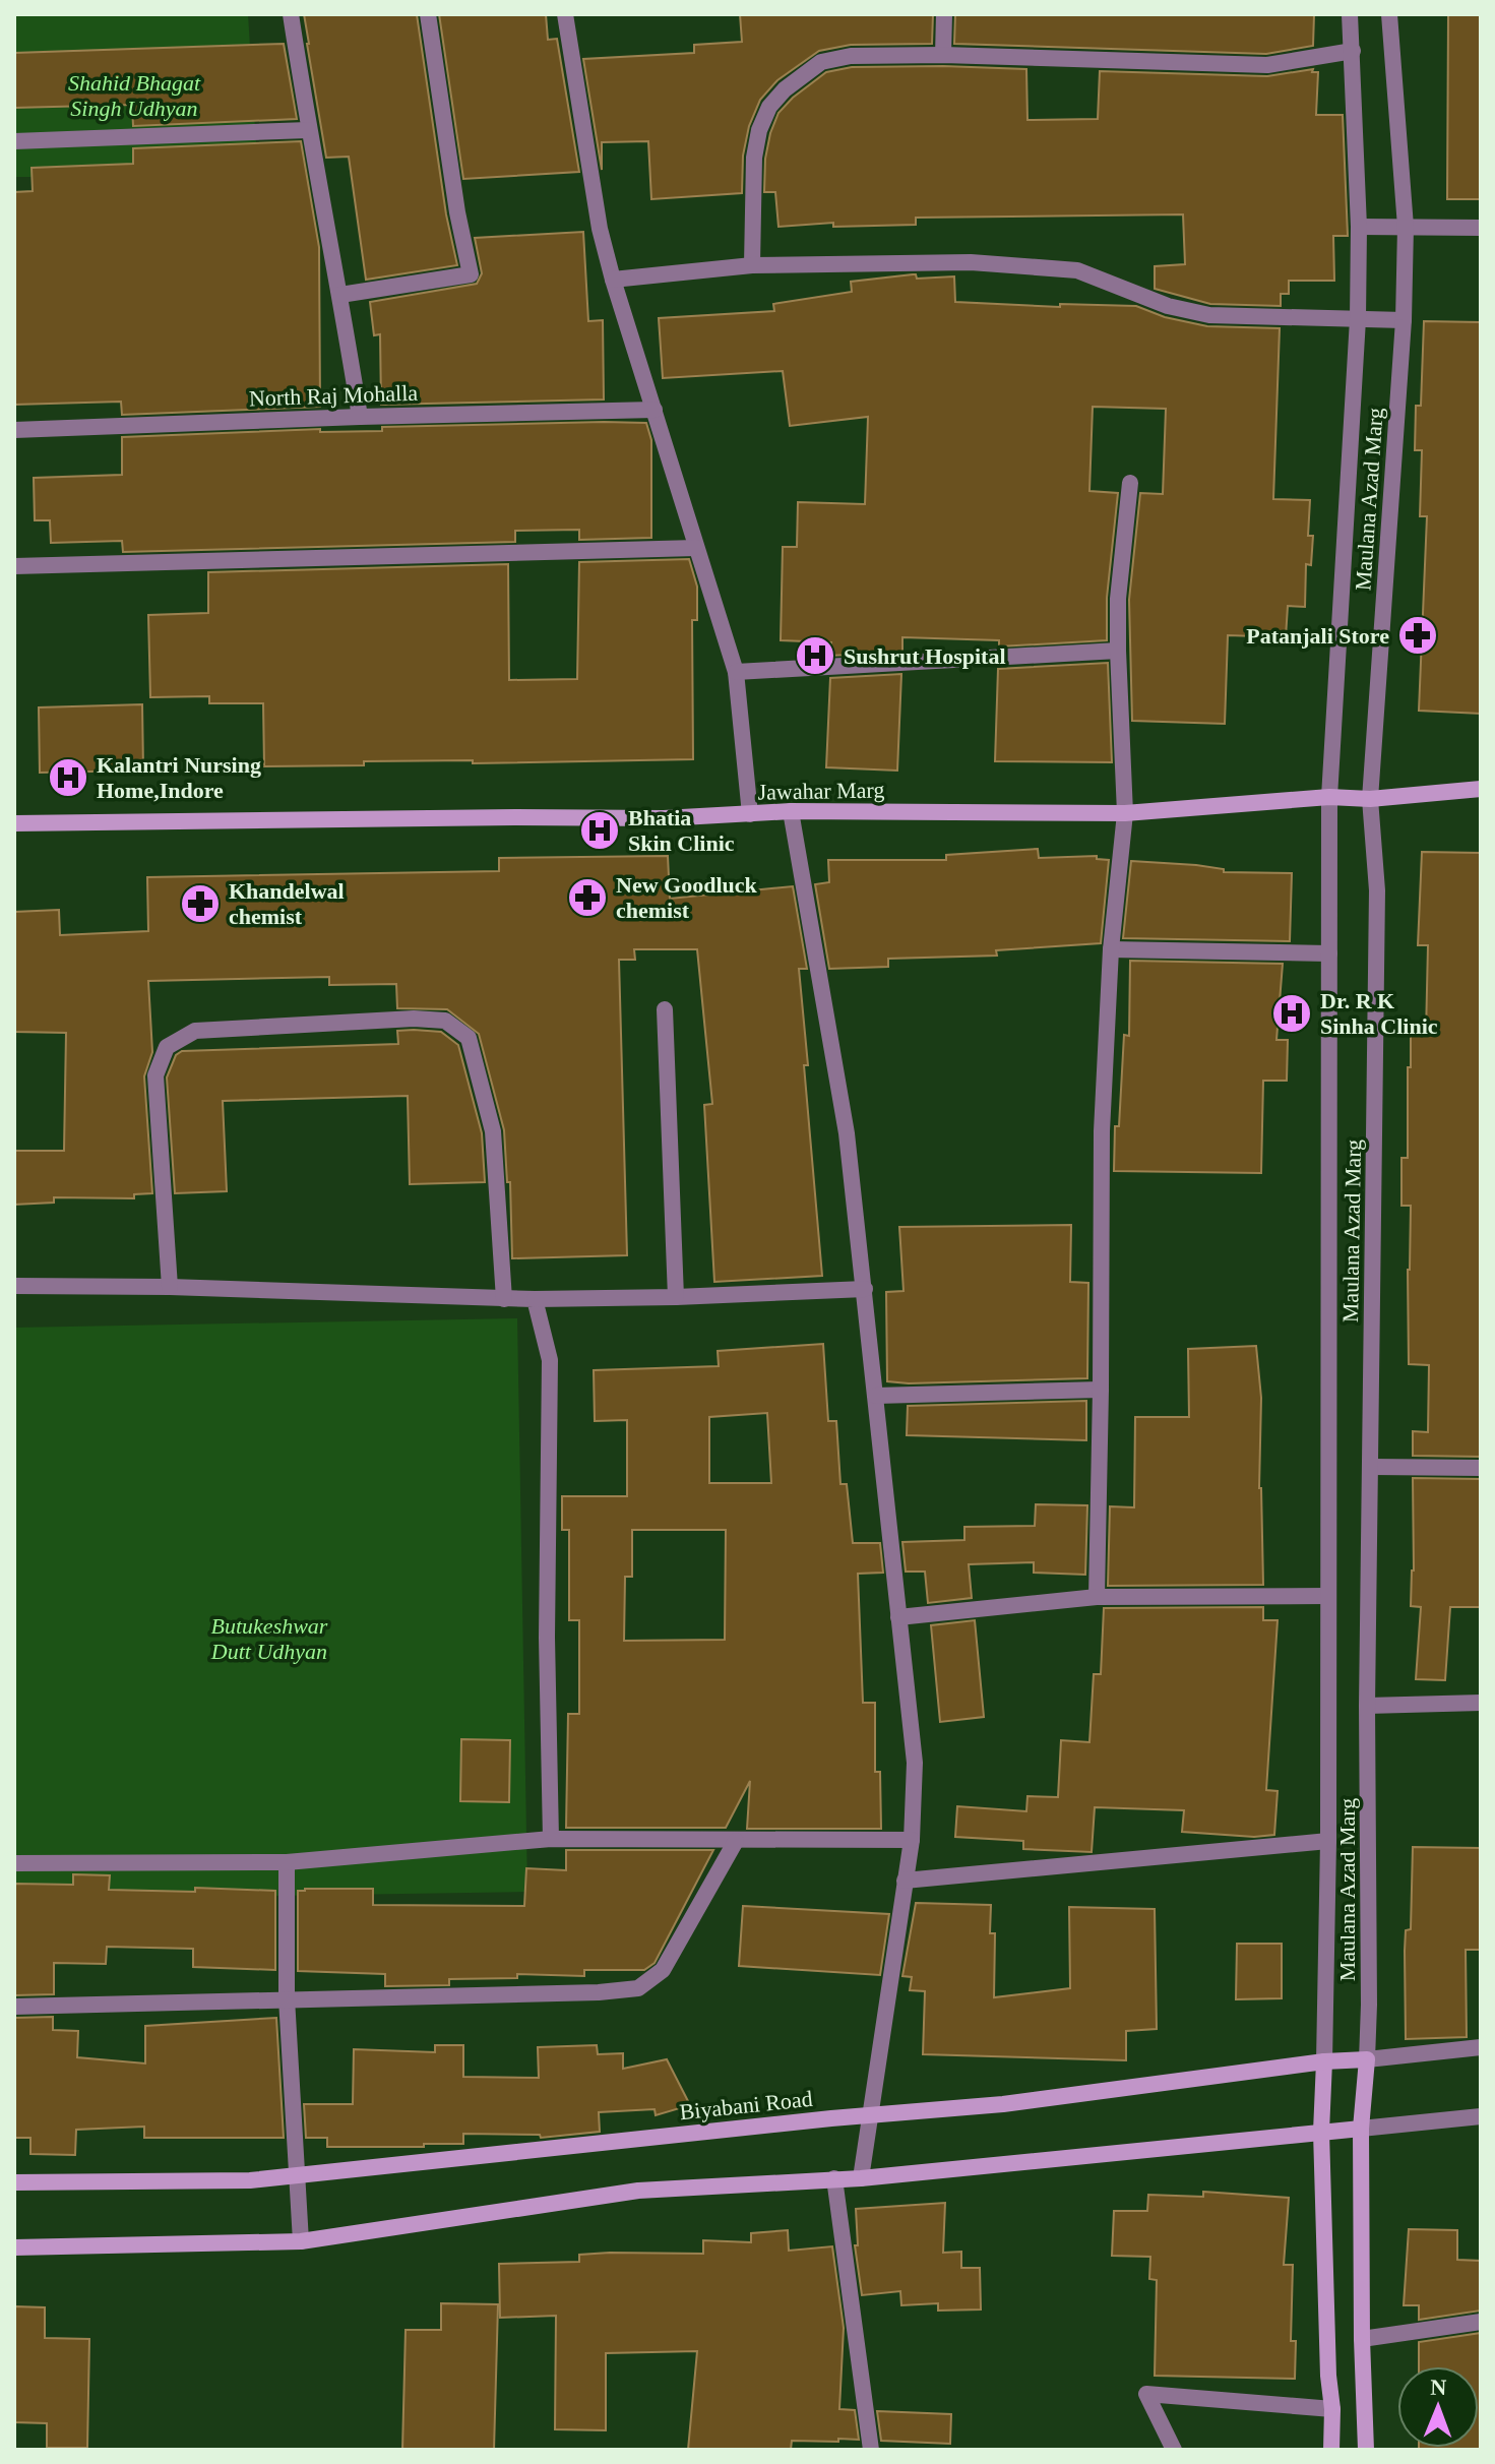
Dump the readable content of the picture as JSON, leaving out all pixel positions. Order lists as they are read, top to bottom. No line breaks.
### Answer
{"streets":{"main road":["Maulana Azad Marg","Jawahar Marg","Biyabani Road"],"street":["North Raj Mohalla"]},"crossings":[["Maulana Azad Marg","Jawahar Marg"],["Maulana Azad Marg","Biyabani Road"]],"parks":["Shahid Bhagat Singh Udhyan","Butukeshwar Dutt Udhyan"],"places":{"pharmacy":["Patanjali Store","New Goodluck chemist","Khandelwal chemist"],"hospital":["Sushrut Hospital","Kalantri Nursing Home,Indore","Bhatia Skin Clinic","Dr. R K Sinha Clinic"]},"north":"top"}
